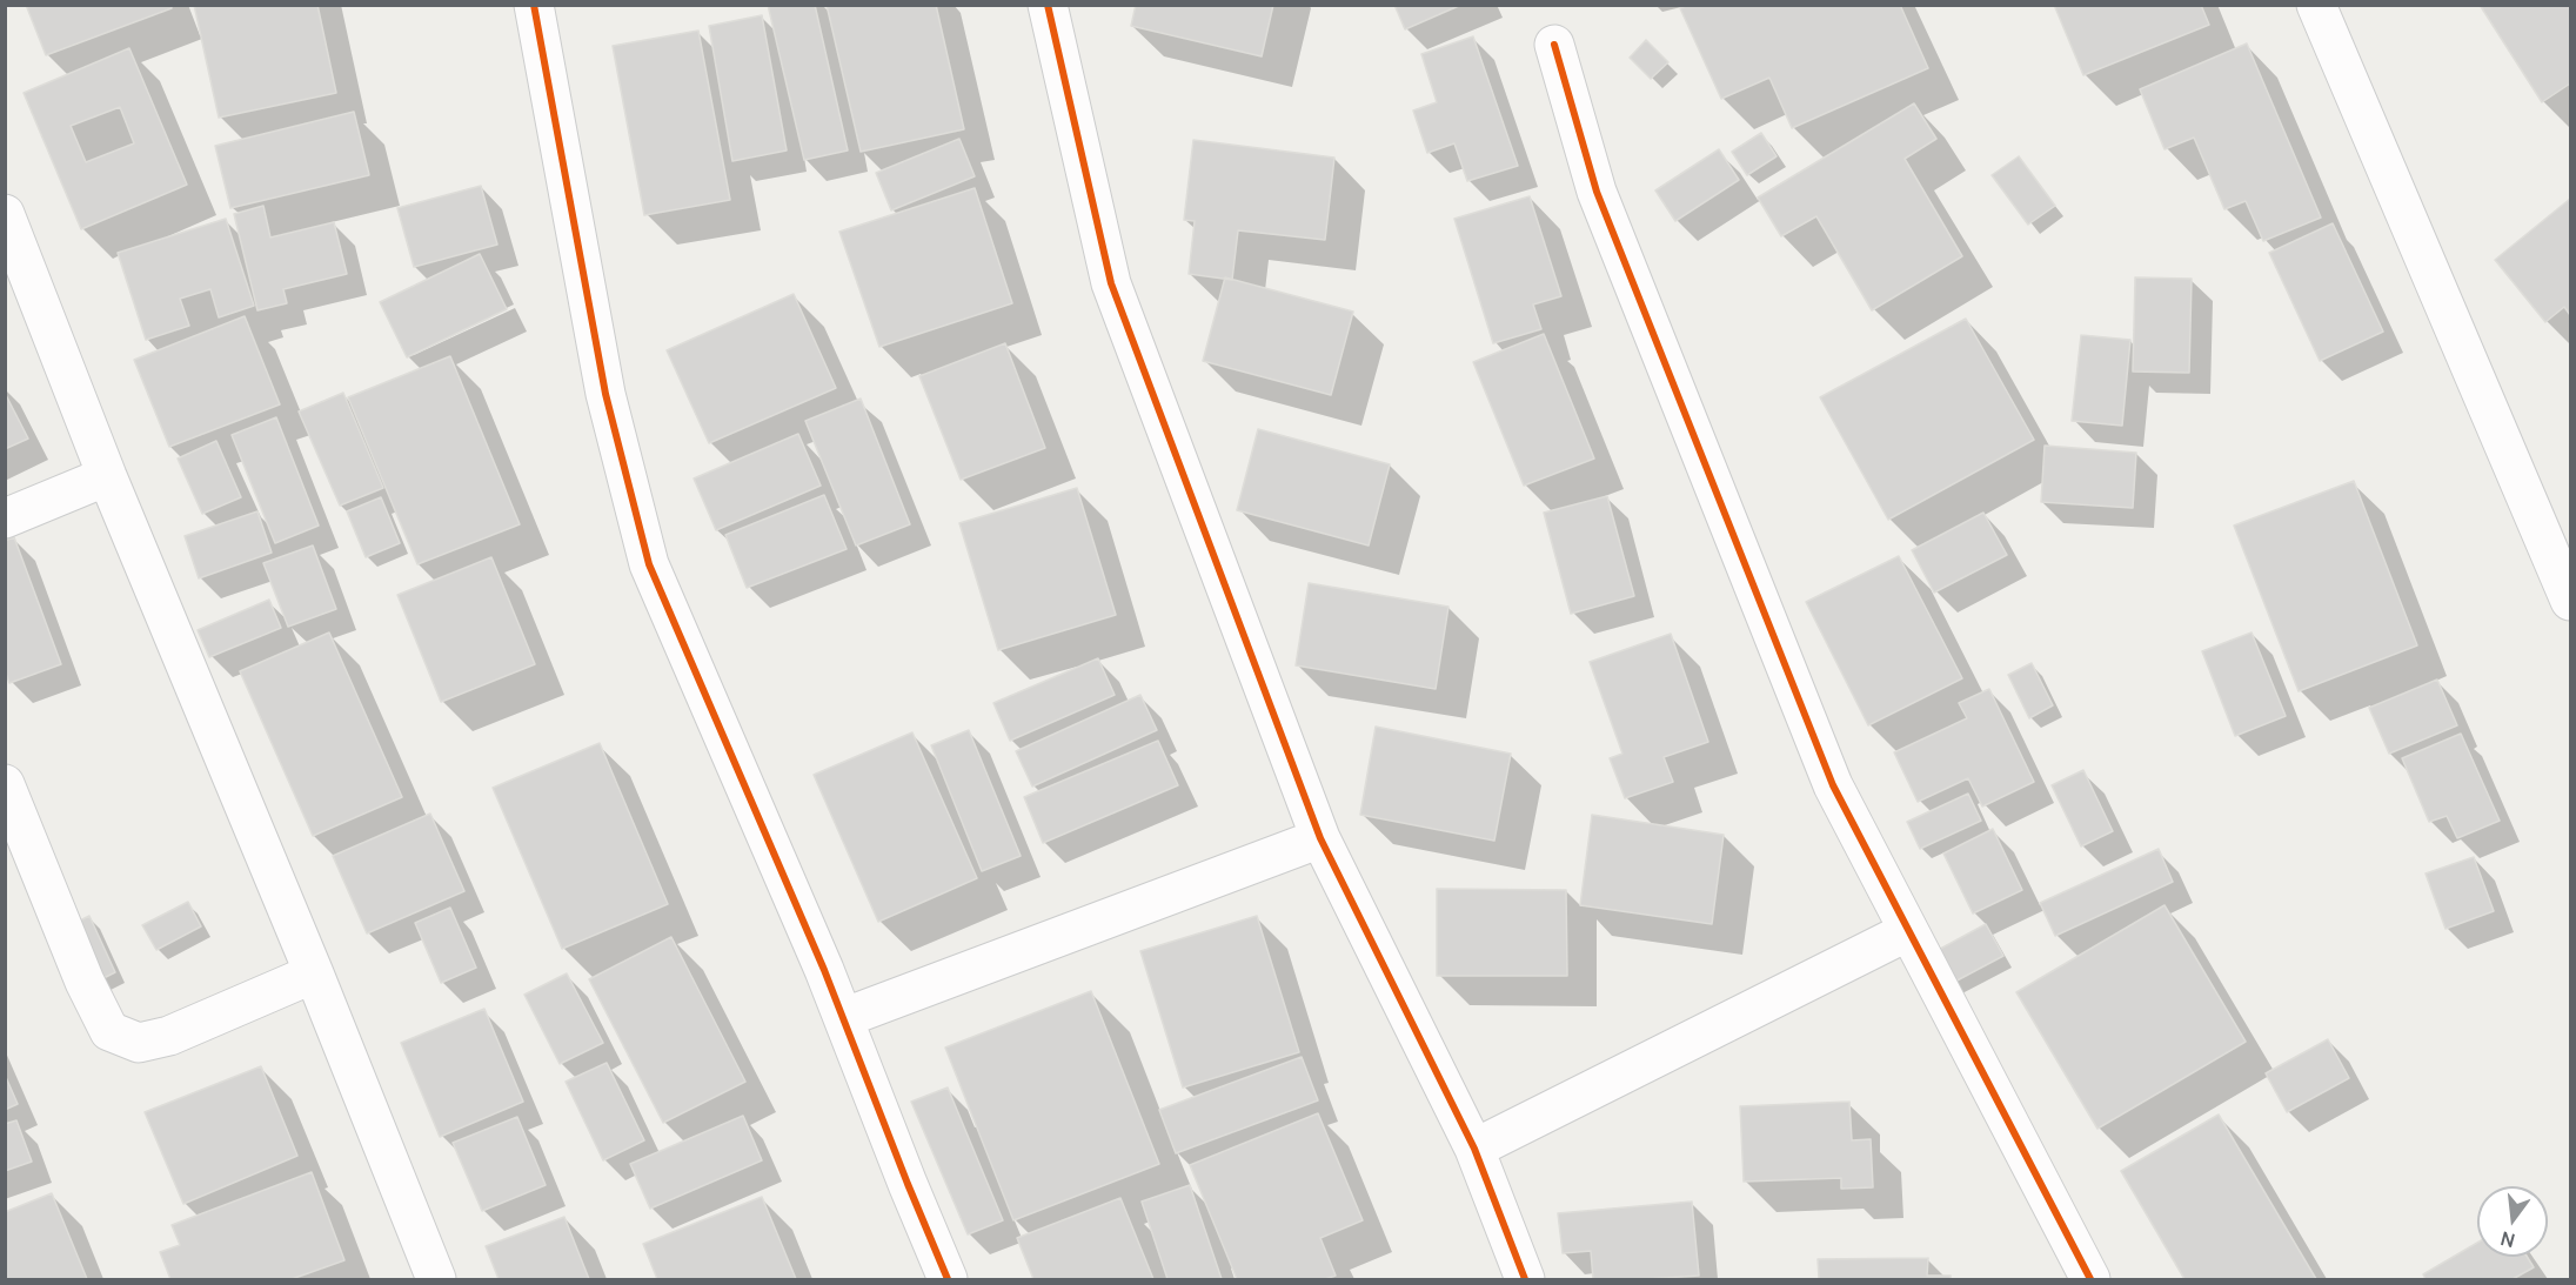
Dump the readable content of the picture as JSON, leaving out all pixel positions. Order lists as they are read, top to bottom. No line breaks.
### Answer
{"north":"bottom"}
